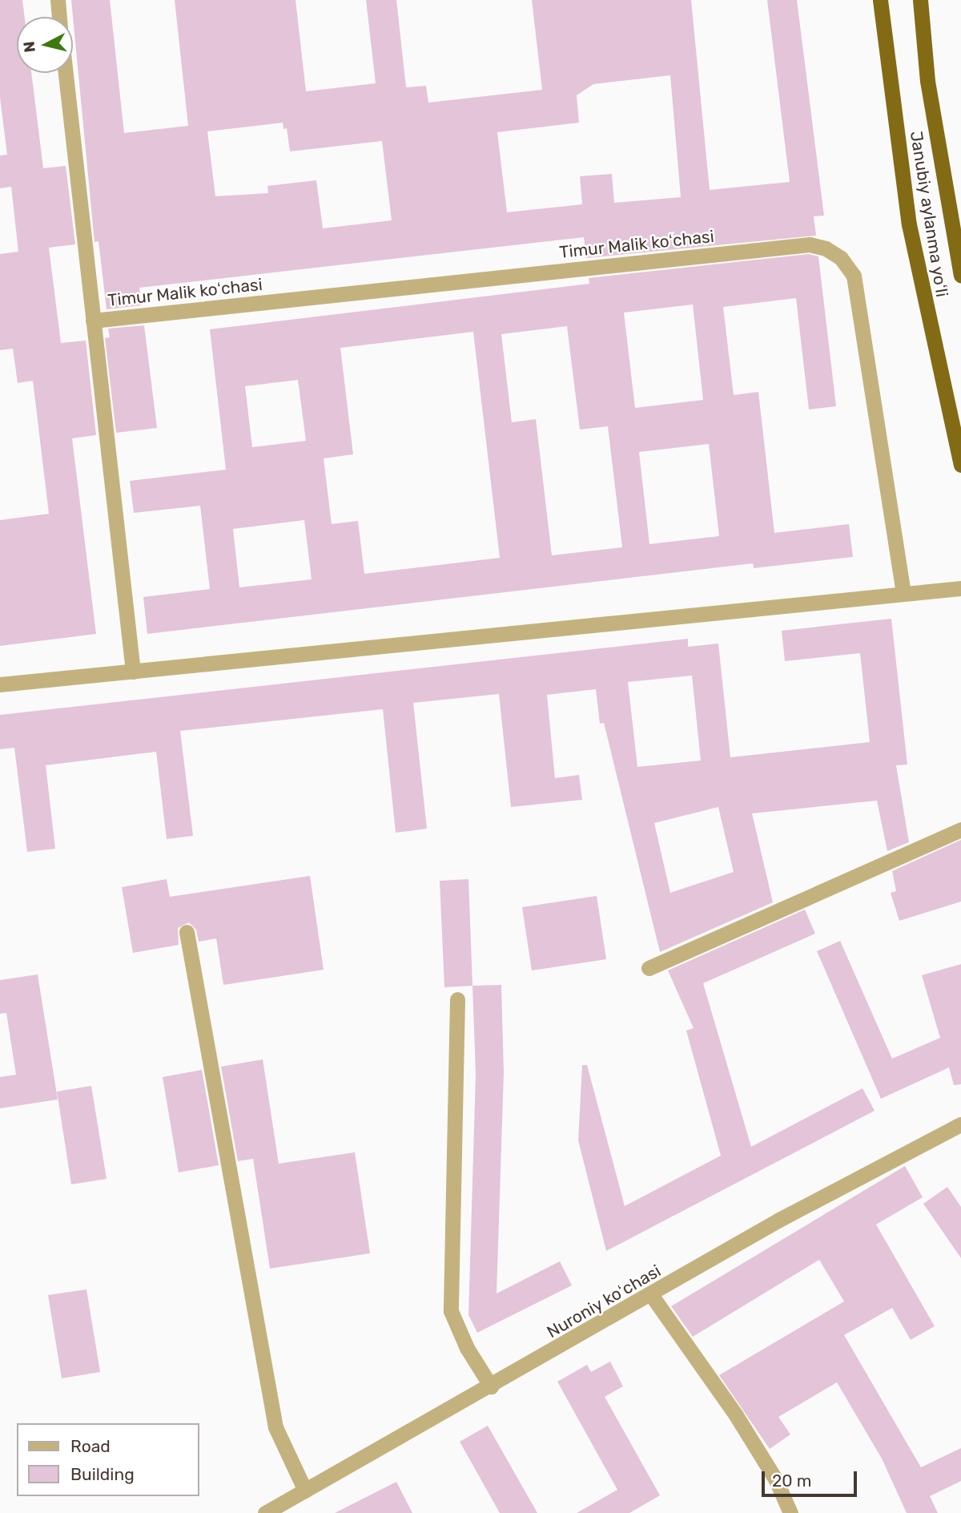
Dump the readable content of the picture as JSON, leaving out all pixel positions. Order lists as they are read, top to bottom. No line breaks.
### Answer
{"streets":{"highway":["Janubiy aylanma yoʻli"],"street":["Timur Malik koʻchasi","Nuroniy koʻchasi"]},"legend":["Road","Building"],"scale_bar":"20 m","north":"left"}
